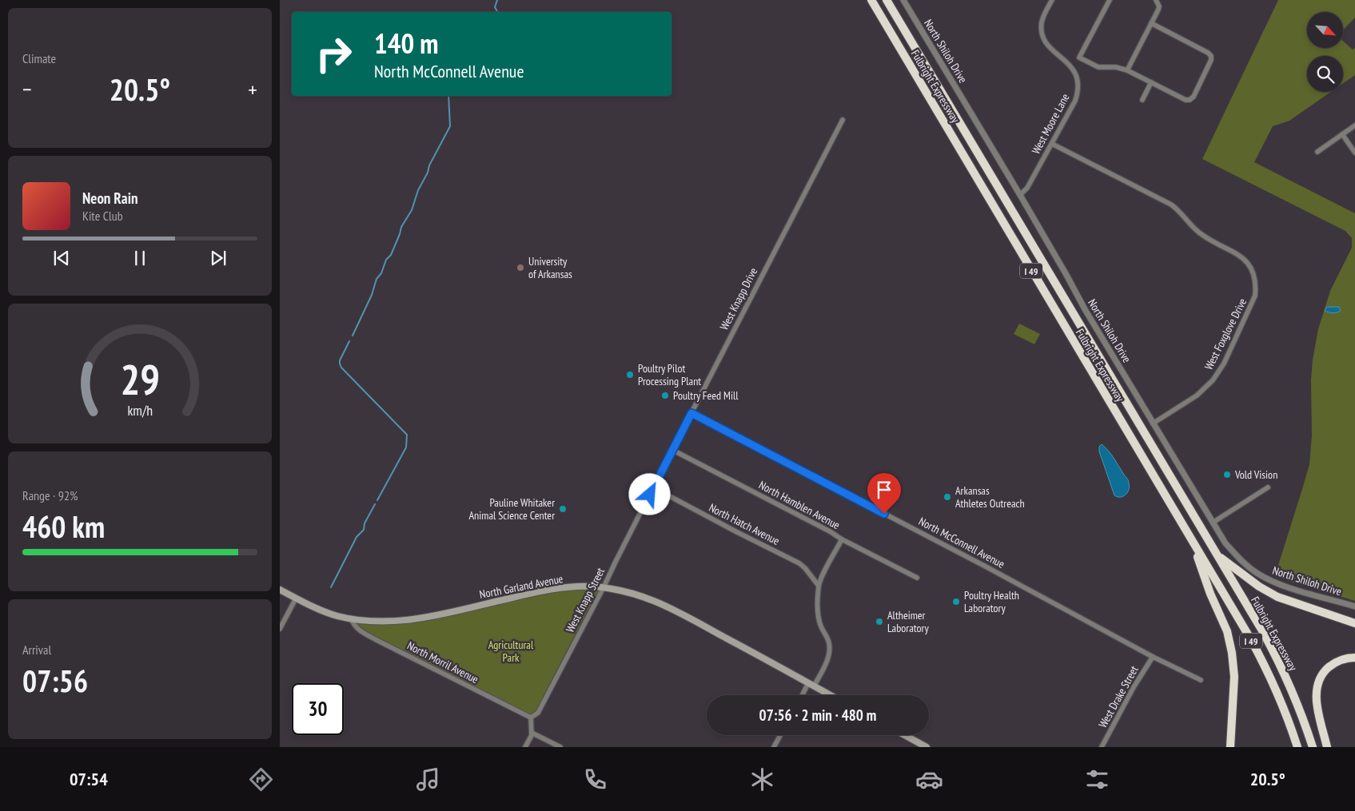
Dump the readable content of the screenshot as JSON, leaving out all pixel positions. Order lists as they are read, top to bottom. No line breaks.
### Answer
{"streets":{"highway":["Fulbright Expressway","I 49"],"main road":["North Garland Avenue"],"street":["North Shiloh Drive","West Moore Lane","West Knapp Drive","West Foxglove Drive","North Hamblen Avenue","North Hatch Avenue","North McConnell Avenue","West Knapp Street","North Morril Avenue","West Drake Street"]},"crossings":[["North Shiloh Drive","West Moore Lane"],["North Shiloh Drive","West Foxglove Drive"],["West Moore Lane","West Foxglove Drive"],["West Knapp Drive","North Hamblen Avenue"],["West Knapp Drive","North Hatch Avenue"],["West Knapp Drive","North McConnell Avenue"],["West Knapp Drive","West Knapp Street"],["North Hatch Avenue","West Knapp Street"],["North McConnell Avenue","West Drake Street"],["North Garland Avenue","West Knapp Street"],["North Garland Avenue","North Morril Avenue"],["West Knapp Street","North Morril Avenue"]],"parks":["Agricultural Park"],"places":["University of Arkansas","Poultry Pilot Processing Plant","Poultry Feed Mill","Vold Vision","Arkansas Athletes Outreach","Pauline Whitaker Animal Science Center","Poultry Health Laboratory","Altheimer Laboratory"],"north":"bottom right","page":{"tile":["Climate",["Range · 92%","460 km"],["Arrival","07:56"]],"turn":["140 m","North McConnell Avenue"],"heat":["−","20.5°","+"],"song":["Neon Rain","Kite Club"],"limit":"30","trip":"07:56 · 2 min · 480 m","tabs":["07:54","20.5°"],"gauge":["29","km/h"]}}
